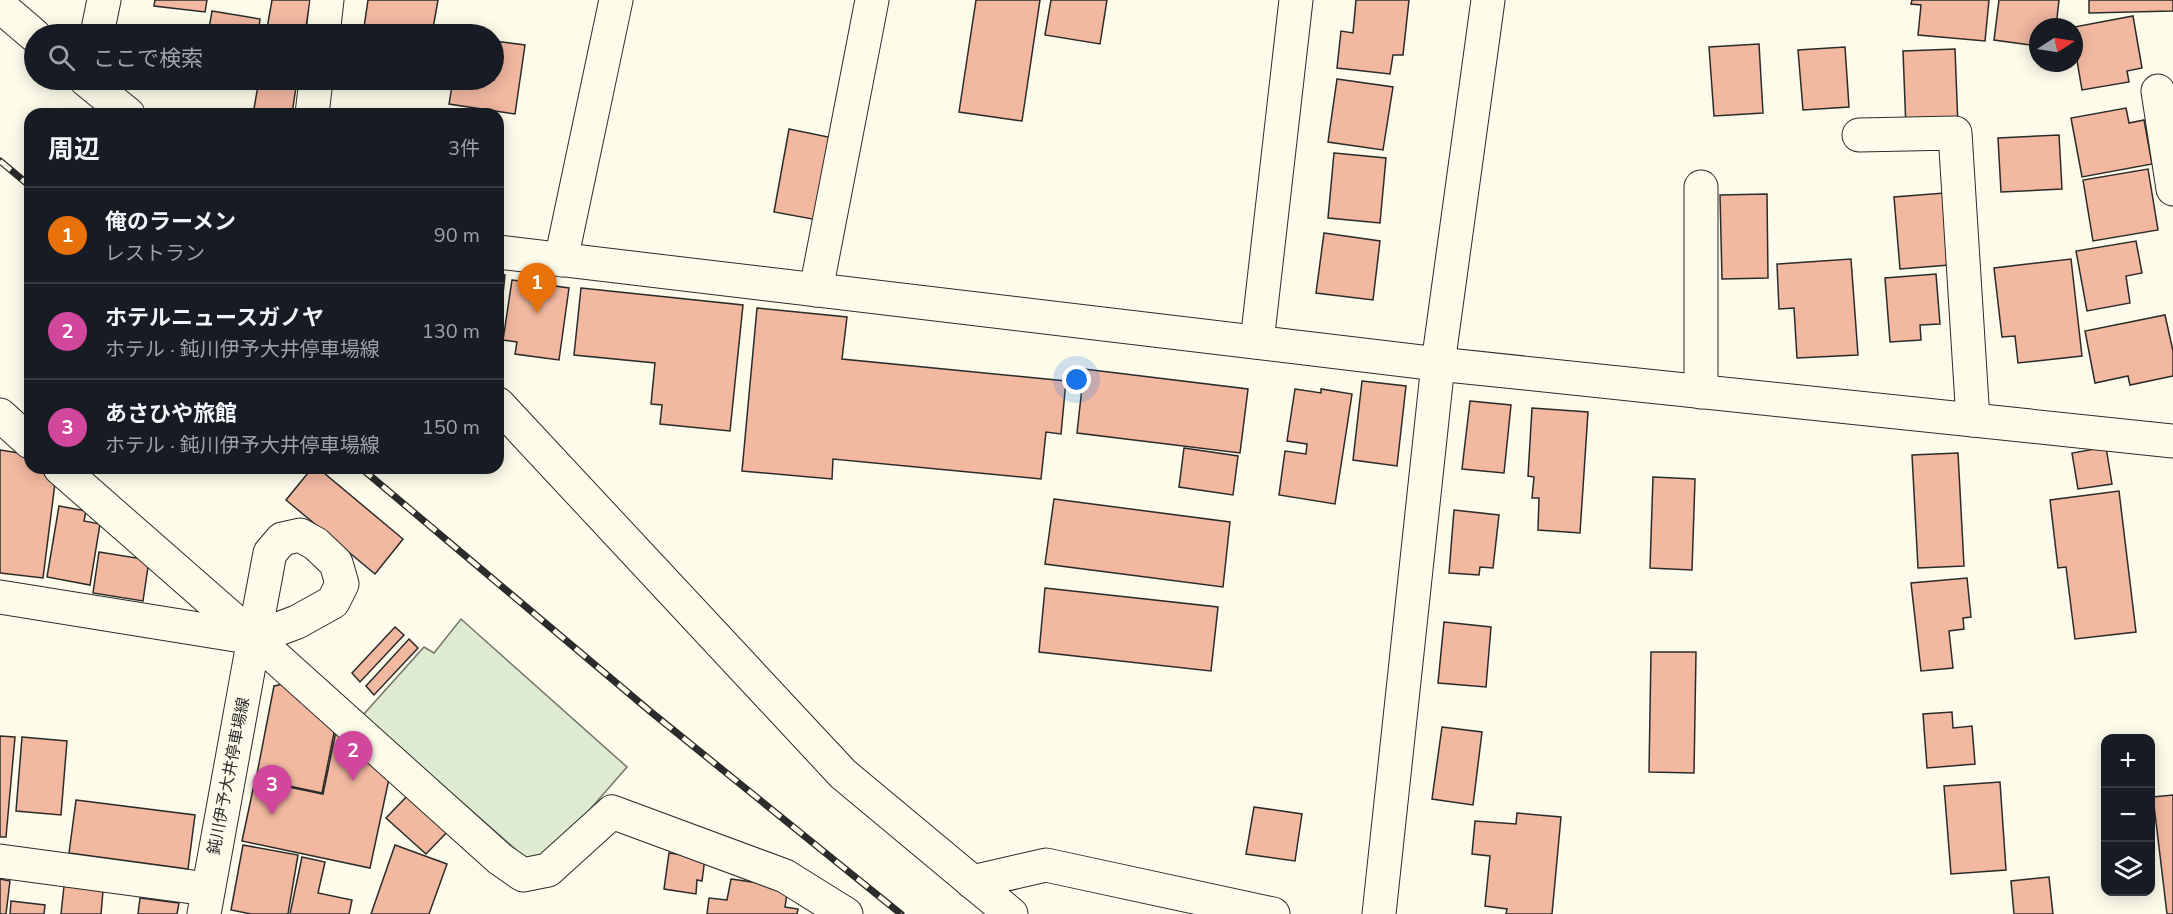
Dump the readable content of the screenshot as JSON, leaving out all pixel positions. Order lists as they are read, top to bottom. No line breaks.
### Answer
{"streets":{"street":["鈍川伊予大井停車場線"]},"north":"right","page":{"search":"ここで検索","heading":["周辺","3件"],"list":[{"mark":"1","name":"俺のラーメン","note":"レストラン","value":"90 m"},{"mark":"2","name":"ホテルニュースガノヤ","note":"ホテル · 鈍川伊予大井停車場線","value":"130 m"},{"mark":"3","name":"あさひや旅館","note":"ホテル · 鈍川伊予大井停車場線","value":"150 m"}],"pins":["1","2","3"],"map_buttons":["+","−"]}}
